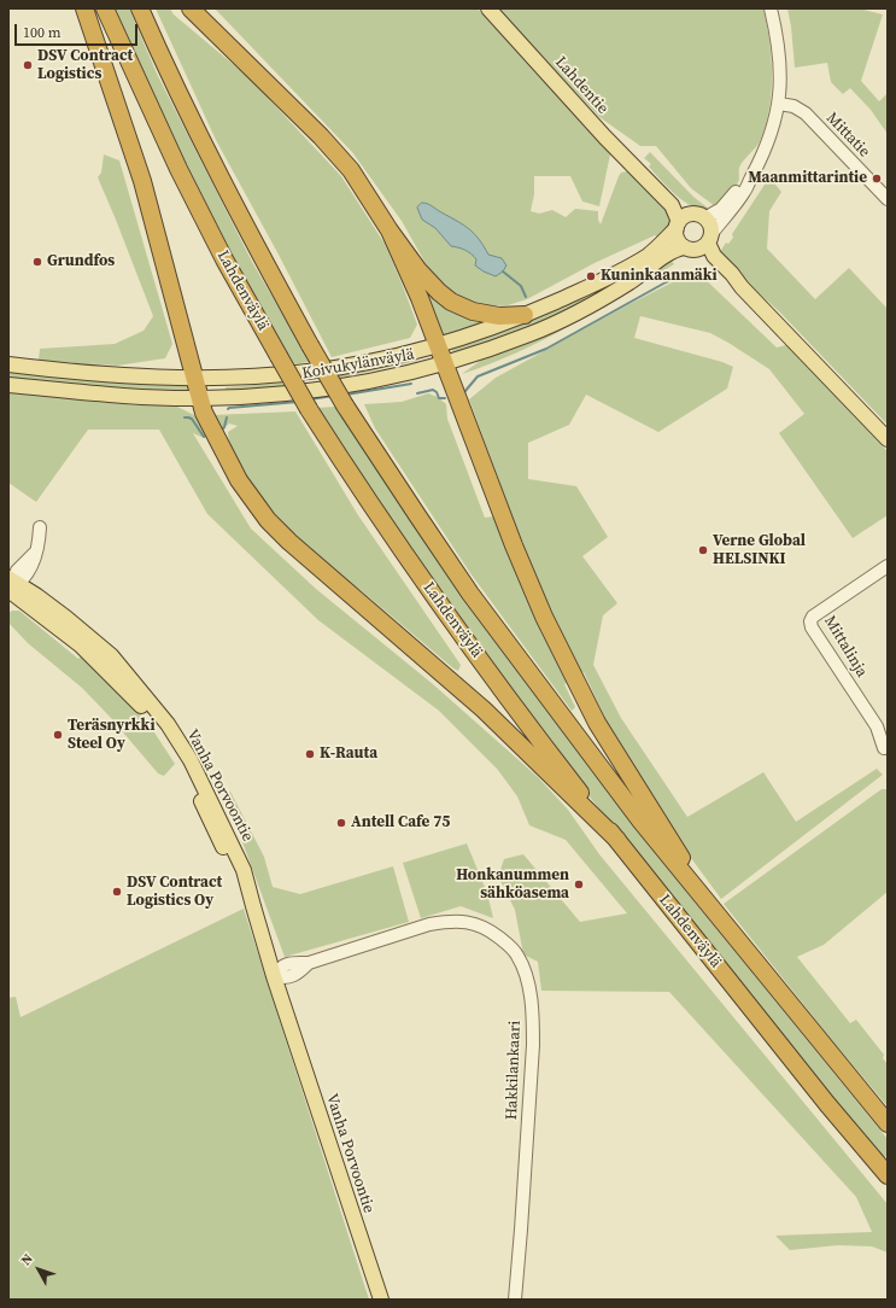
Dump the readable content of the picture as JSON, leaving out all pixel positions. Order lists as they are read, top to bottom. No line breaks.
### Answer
{"streets":{"highway":["Lahdenväylä"],"main road":["Lahdentie","Koivukylänväylä","Vanha Porvoontie"],"street":["Mittatie","Mittalinja","Hakkilankaari"]},"crossings":[["Lahdentie","Koivukylänväylä"],["Vanha Porvoontie","Hakkilankaari"]],"places":["DSV Contract Logistics","Maanmittarintie","Grundfos","Kuninkaanmäki","Verne Global HELSINKI","Teräsnyrkki Steel Oy","K-Rauta","Antell Cafe 75","Honkanummen sähköasema","DSV Contract Logistics Oy"],"scale_bar":"100 m","north":"top left"}
